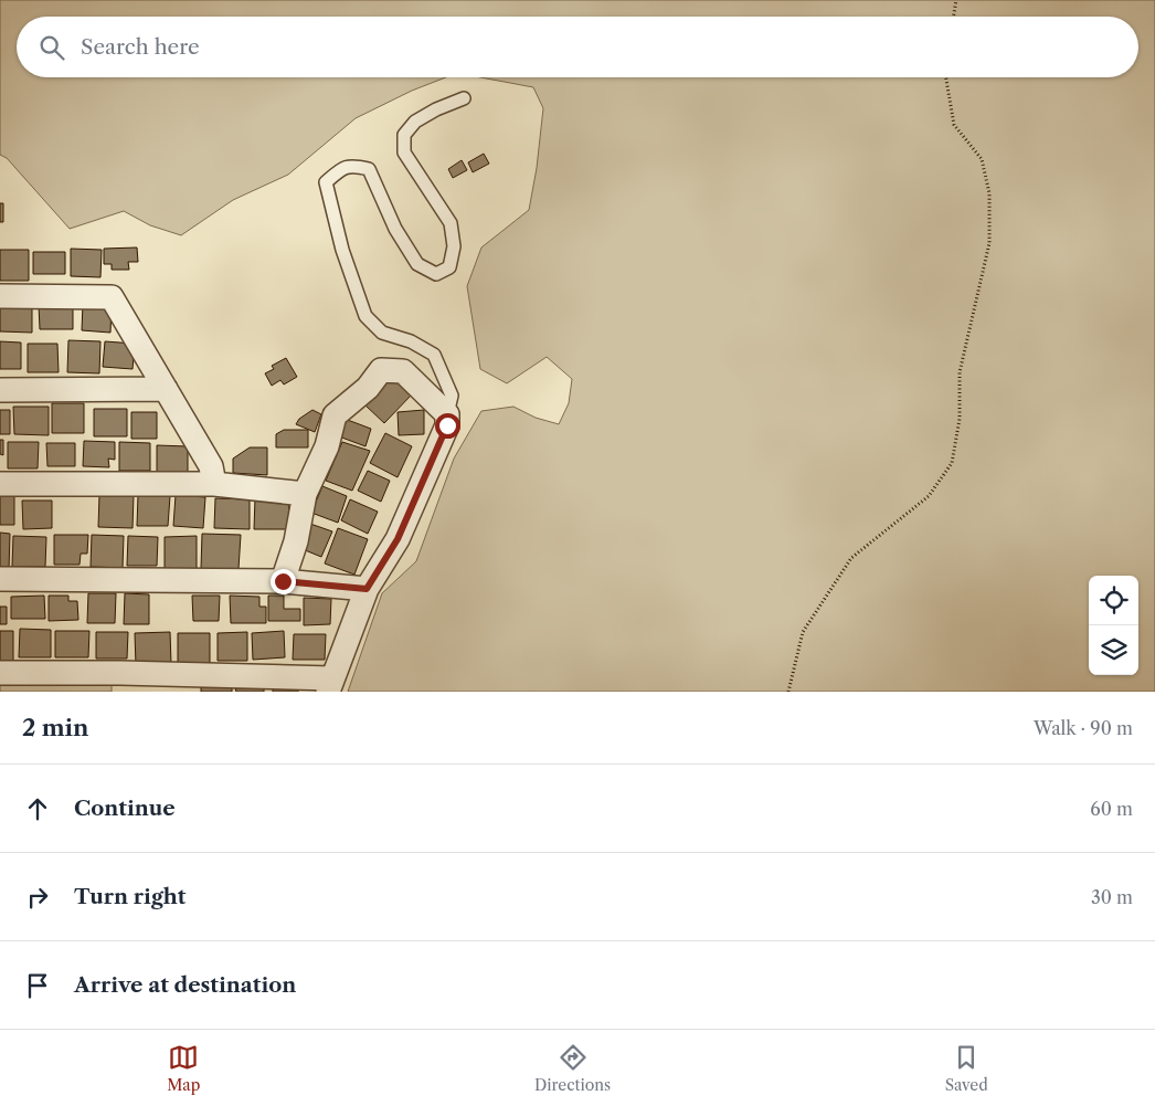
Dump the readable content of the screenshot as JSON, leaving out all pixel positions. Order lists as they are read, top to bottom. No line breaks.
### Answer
{"page":{"search":"Search here","heading":["2 min","Walk · 90 m"],"list":[["Continue","60 m"],["Turn right","30 m"],"Arrive at destination"],"nav":["Map","Directions","Saved"]}}
